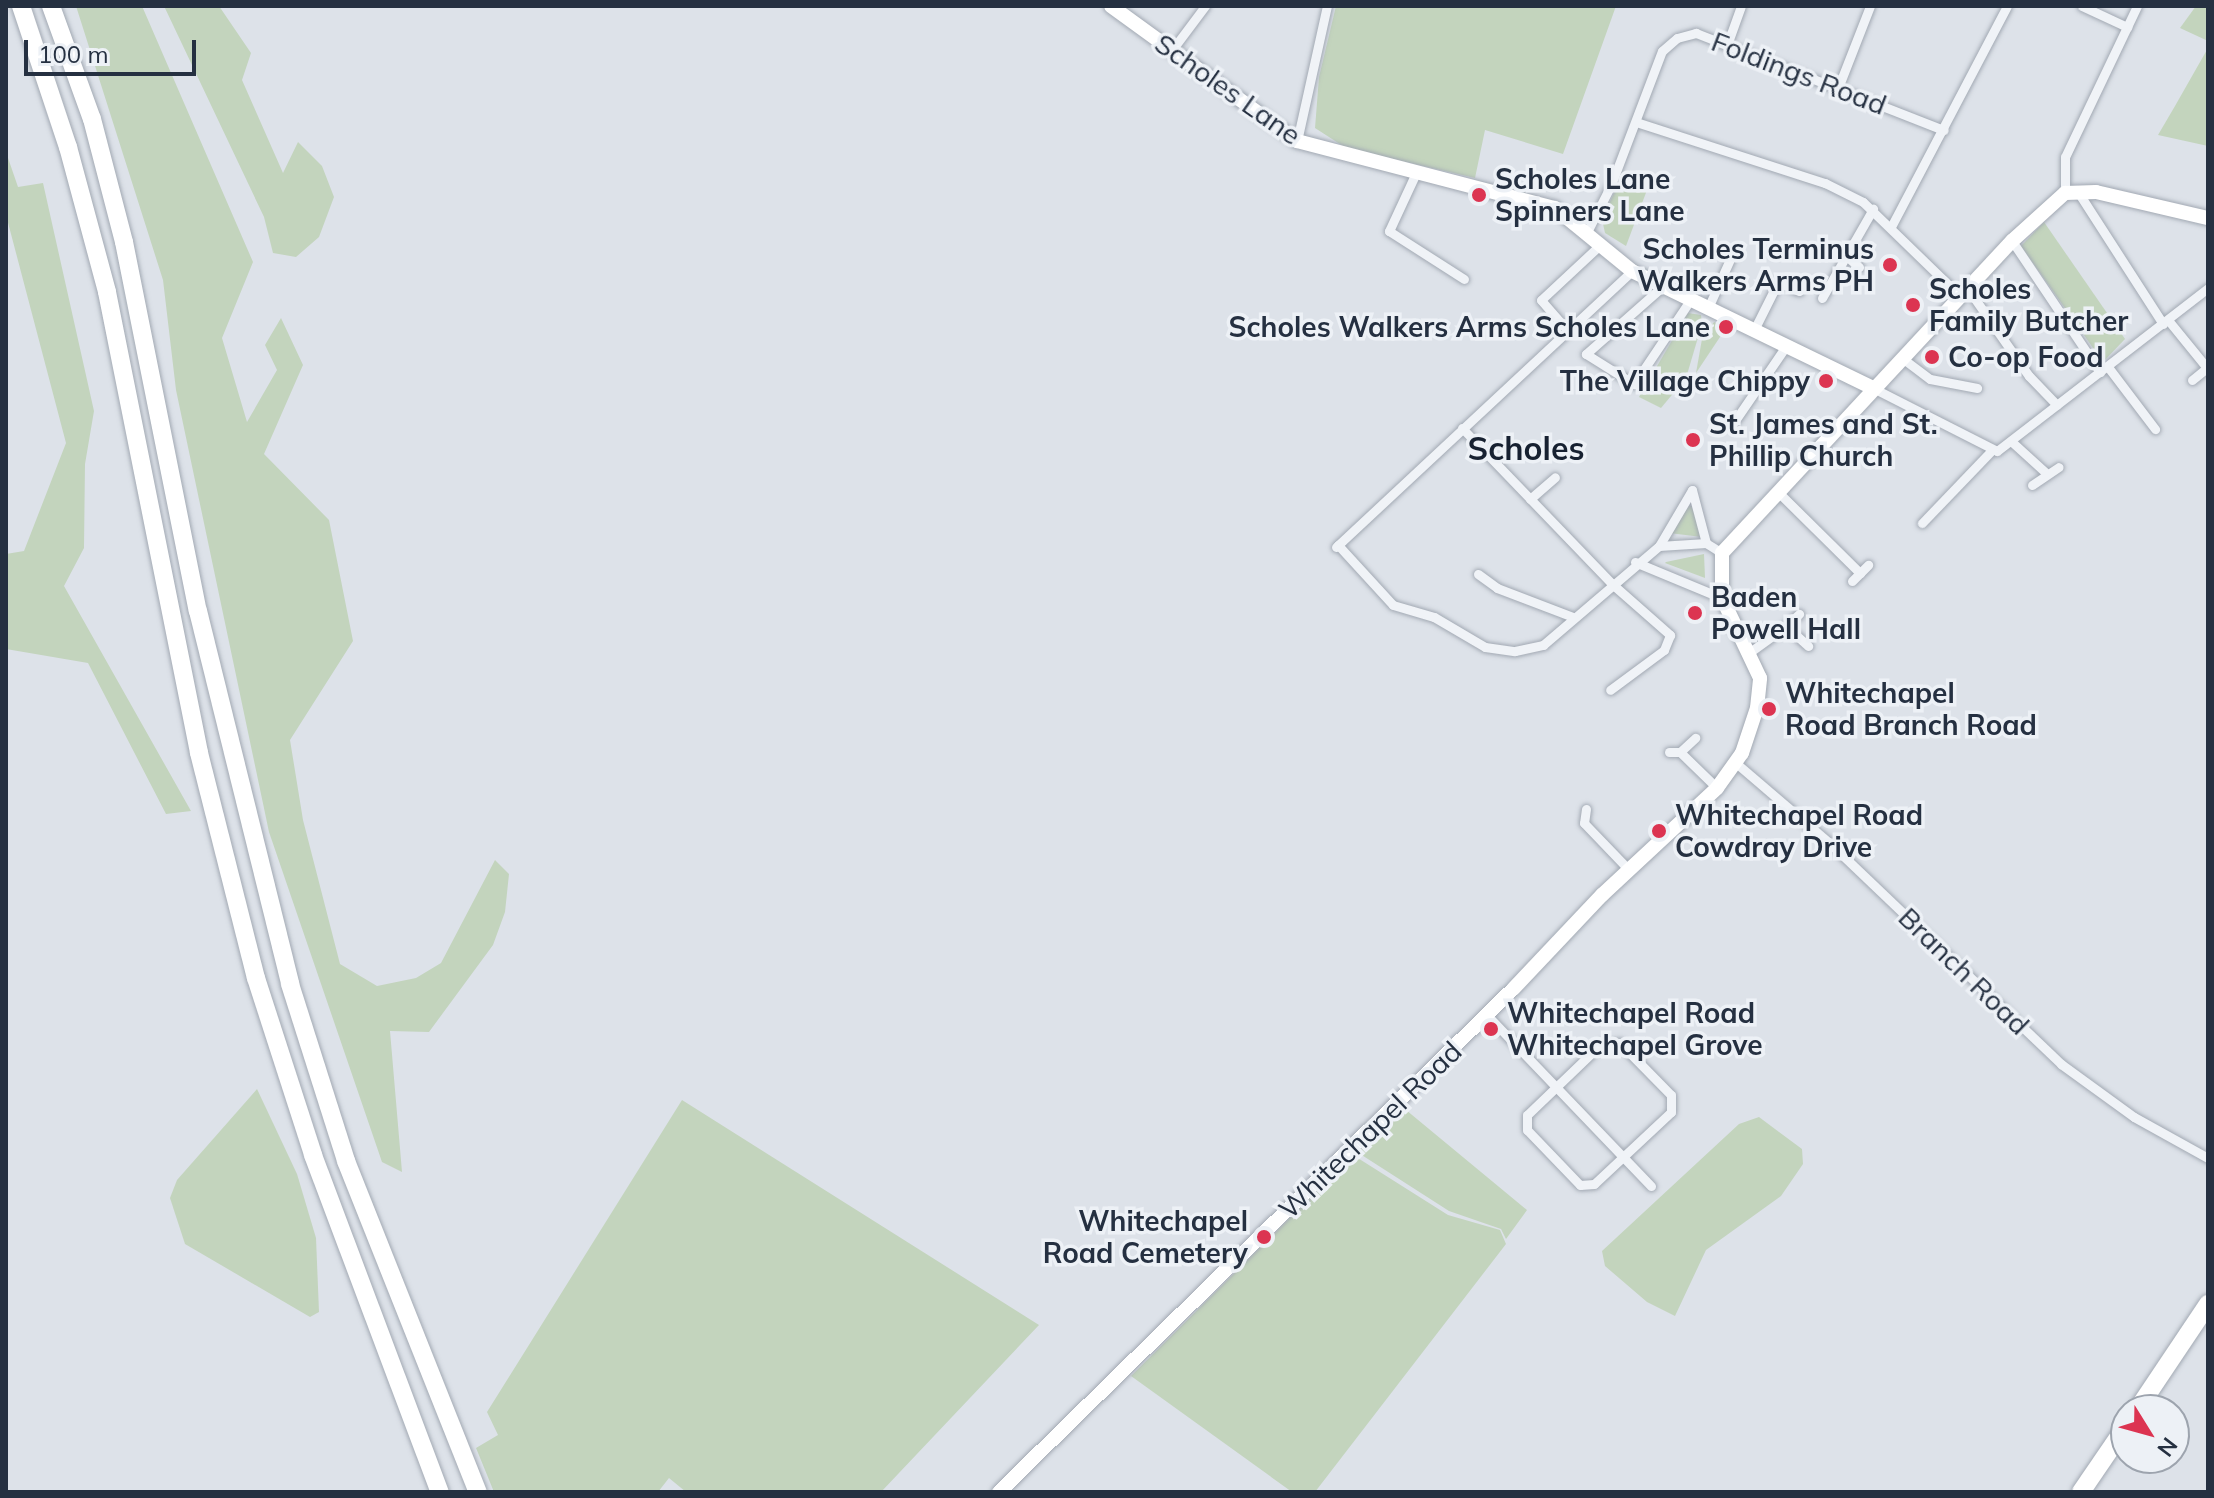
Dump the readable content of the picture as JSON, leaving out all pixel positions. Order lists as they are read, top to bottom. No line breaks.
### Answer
{"streets":{"main road":["Scholes Lane","Whitechapel Road"],"street":["Foldings Road","Branch Road"]},"crossings":[["Foldings Road","Scholes Lane"],["Branch Road","Whitechapel Road"]],"districts":["Scholes"],"places":["Scholes Lane Spinners Lane","Scholes Terminus Walkers Arms PH","Scholes Family Butcher","Scholes Walkers Arms Scholes Lane","Co-op Food","The Village Chippy","St. James and St. Phillip Church","Baden Powell Hall","Whitechapel Road Branch Road","Whitechapel Road Cowdray Drive","Whitechapel Road Whitechapel Grove","Whitechapel Road Cemetery"],"scale_bar":"100 m","north":"bottom right"}
